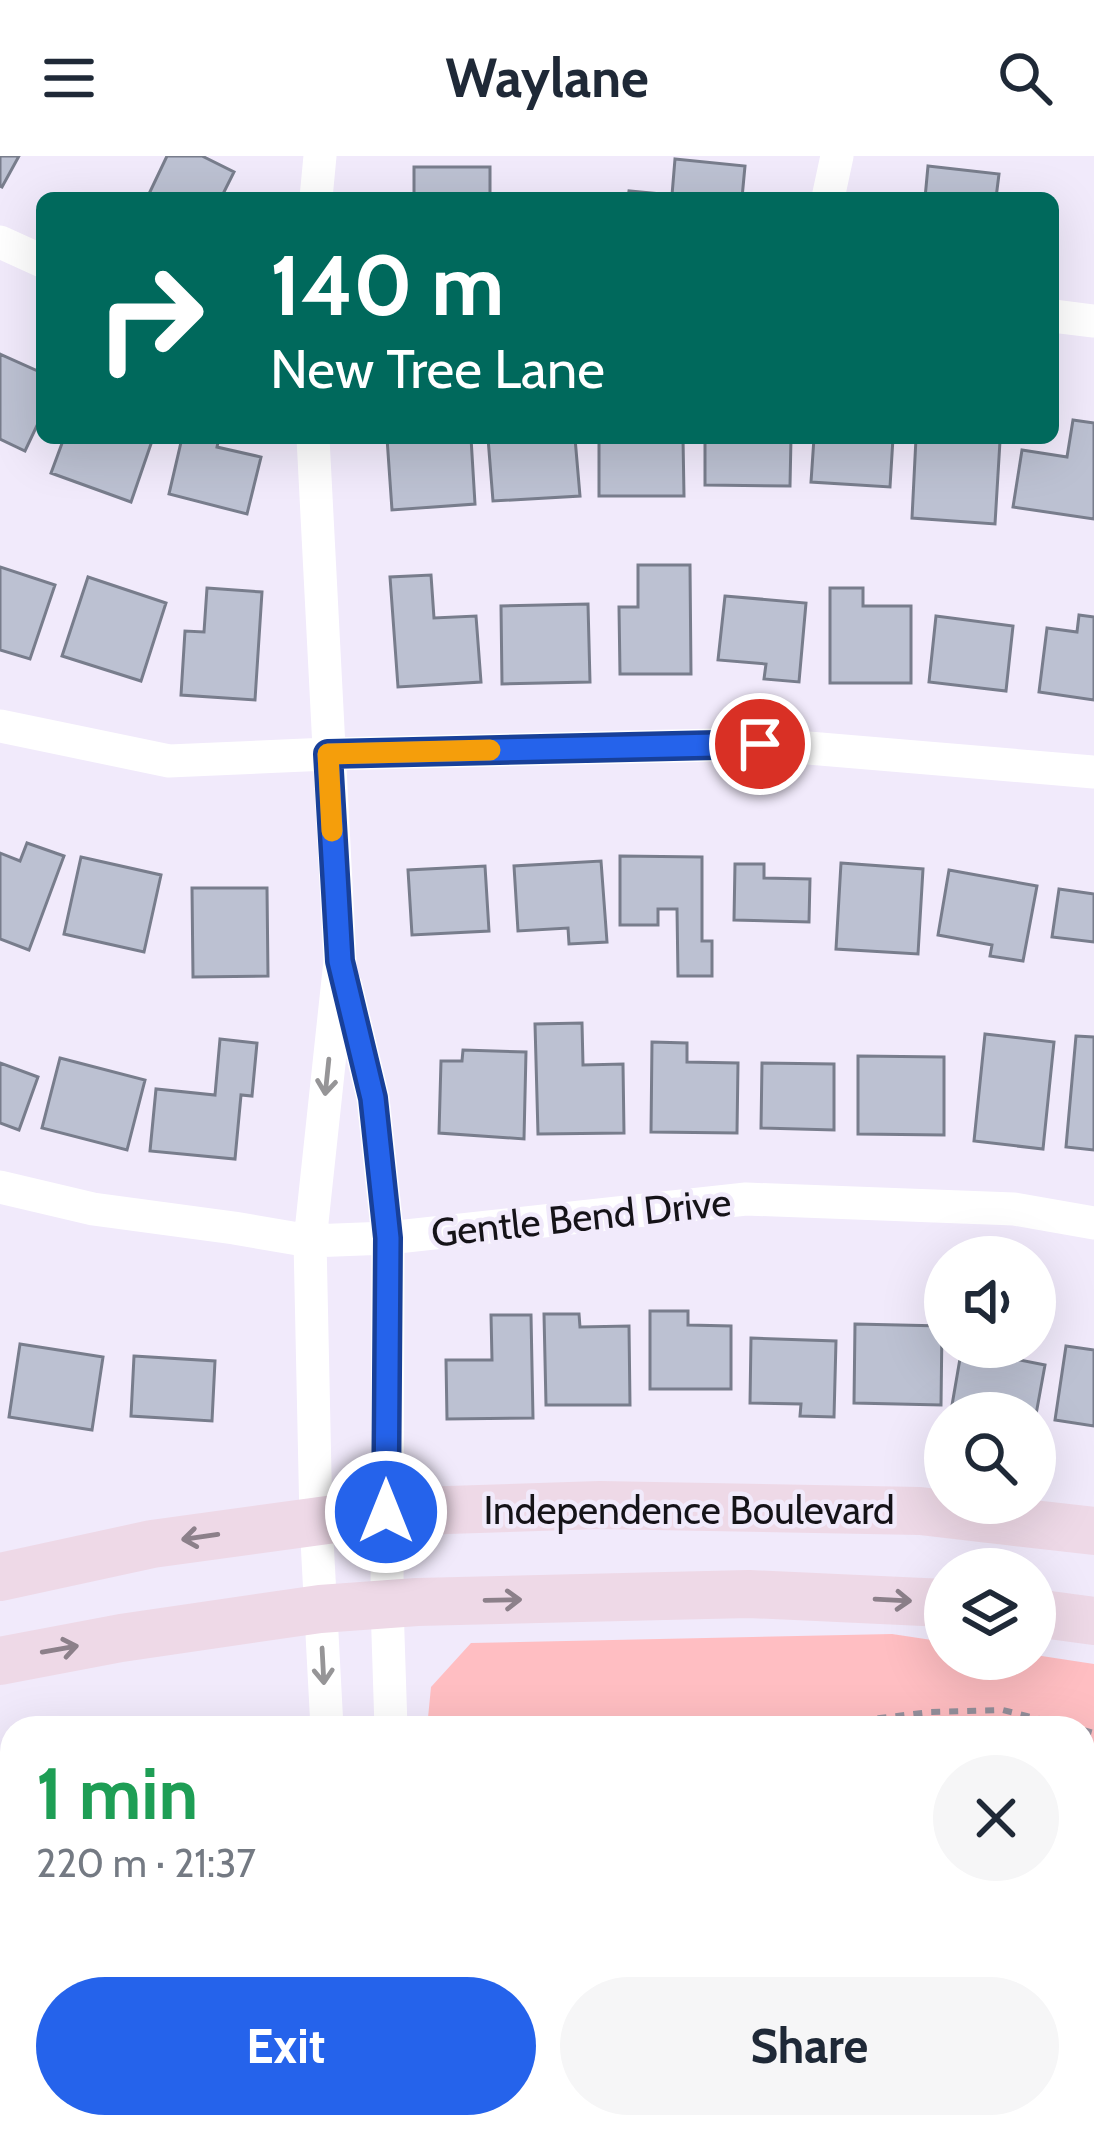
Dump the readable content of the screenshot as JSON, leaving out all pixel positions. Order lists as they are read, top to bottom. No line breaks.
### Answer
{"streets":{"main road":["Independence Boulevard"],"street":["Gentle Bend Drive"]},"page":{"header":"Waylane","turn":["140 m","New Tree Lane"],"heading":["1 min","220 m · 21:37"],"buttons":["Exit","Share"]}}
